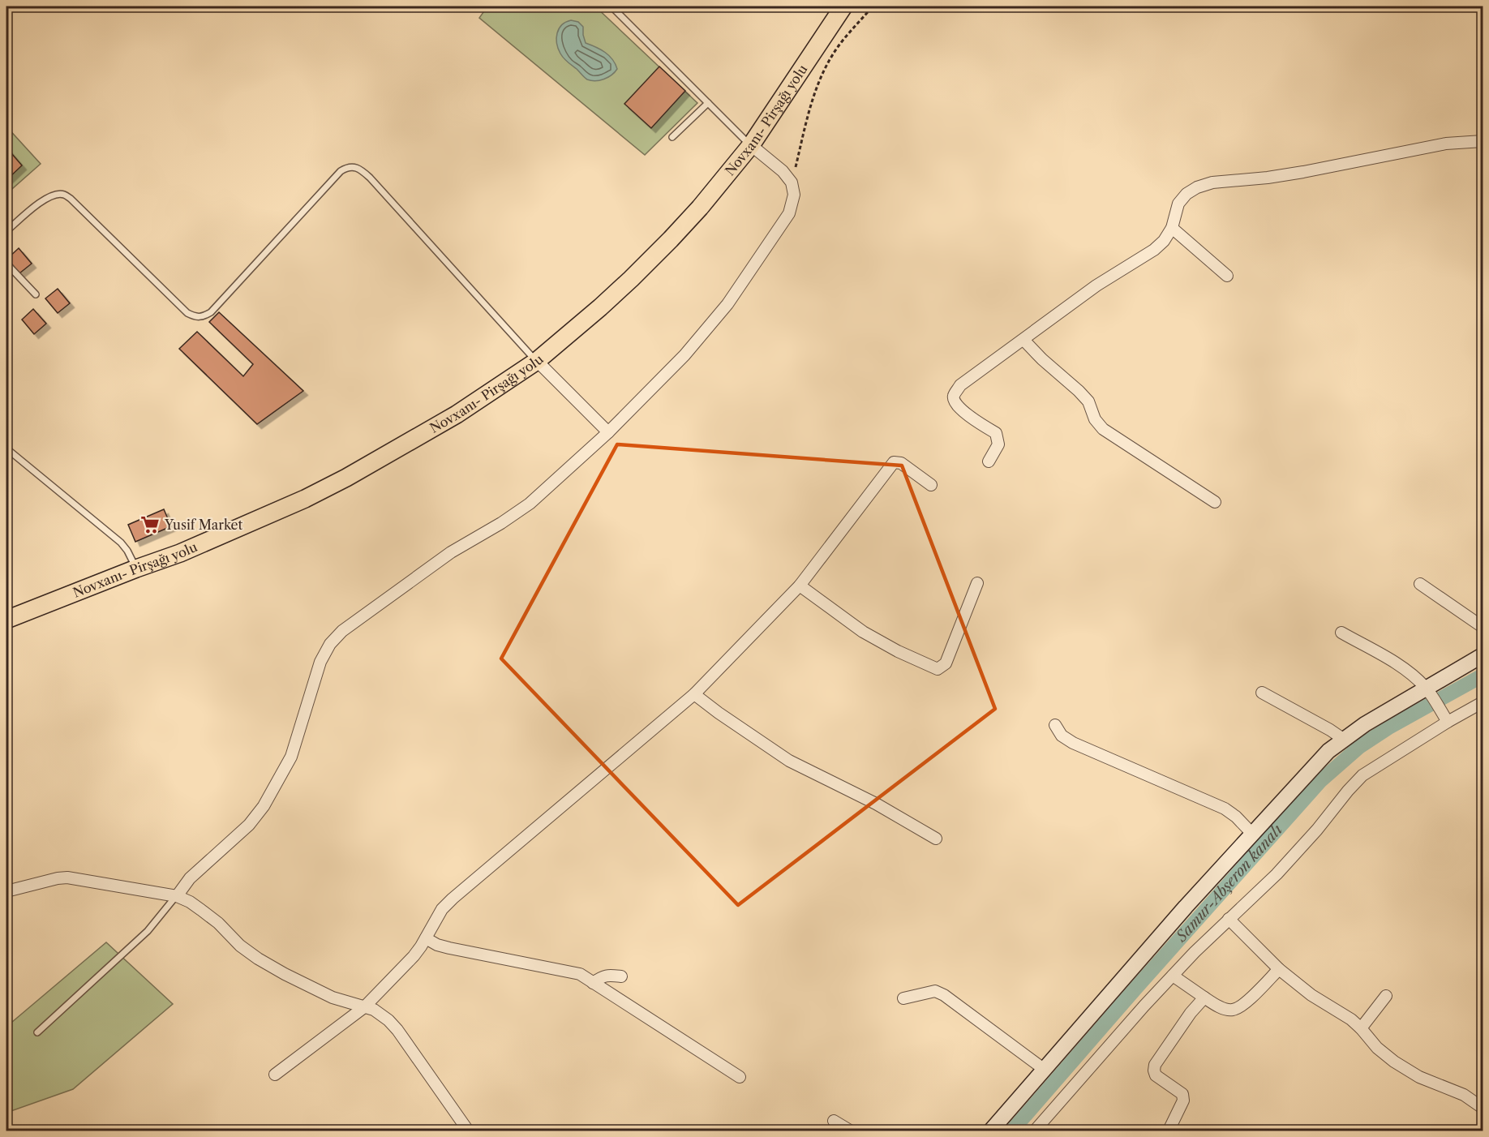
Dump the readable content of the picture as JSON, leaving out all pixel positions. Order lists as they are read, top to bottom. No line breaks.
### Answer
{"streets":{"main road":["Novxanı- Pirşağı yolu"]},"water":["Samur-Abşeron kanalı"],"places":{"supermarket":["Yusif Market"]}}
